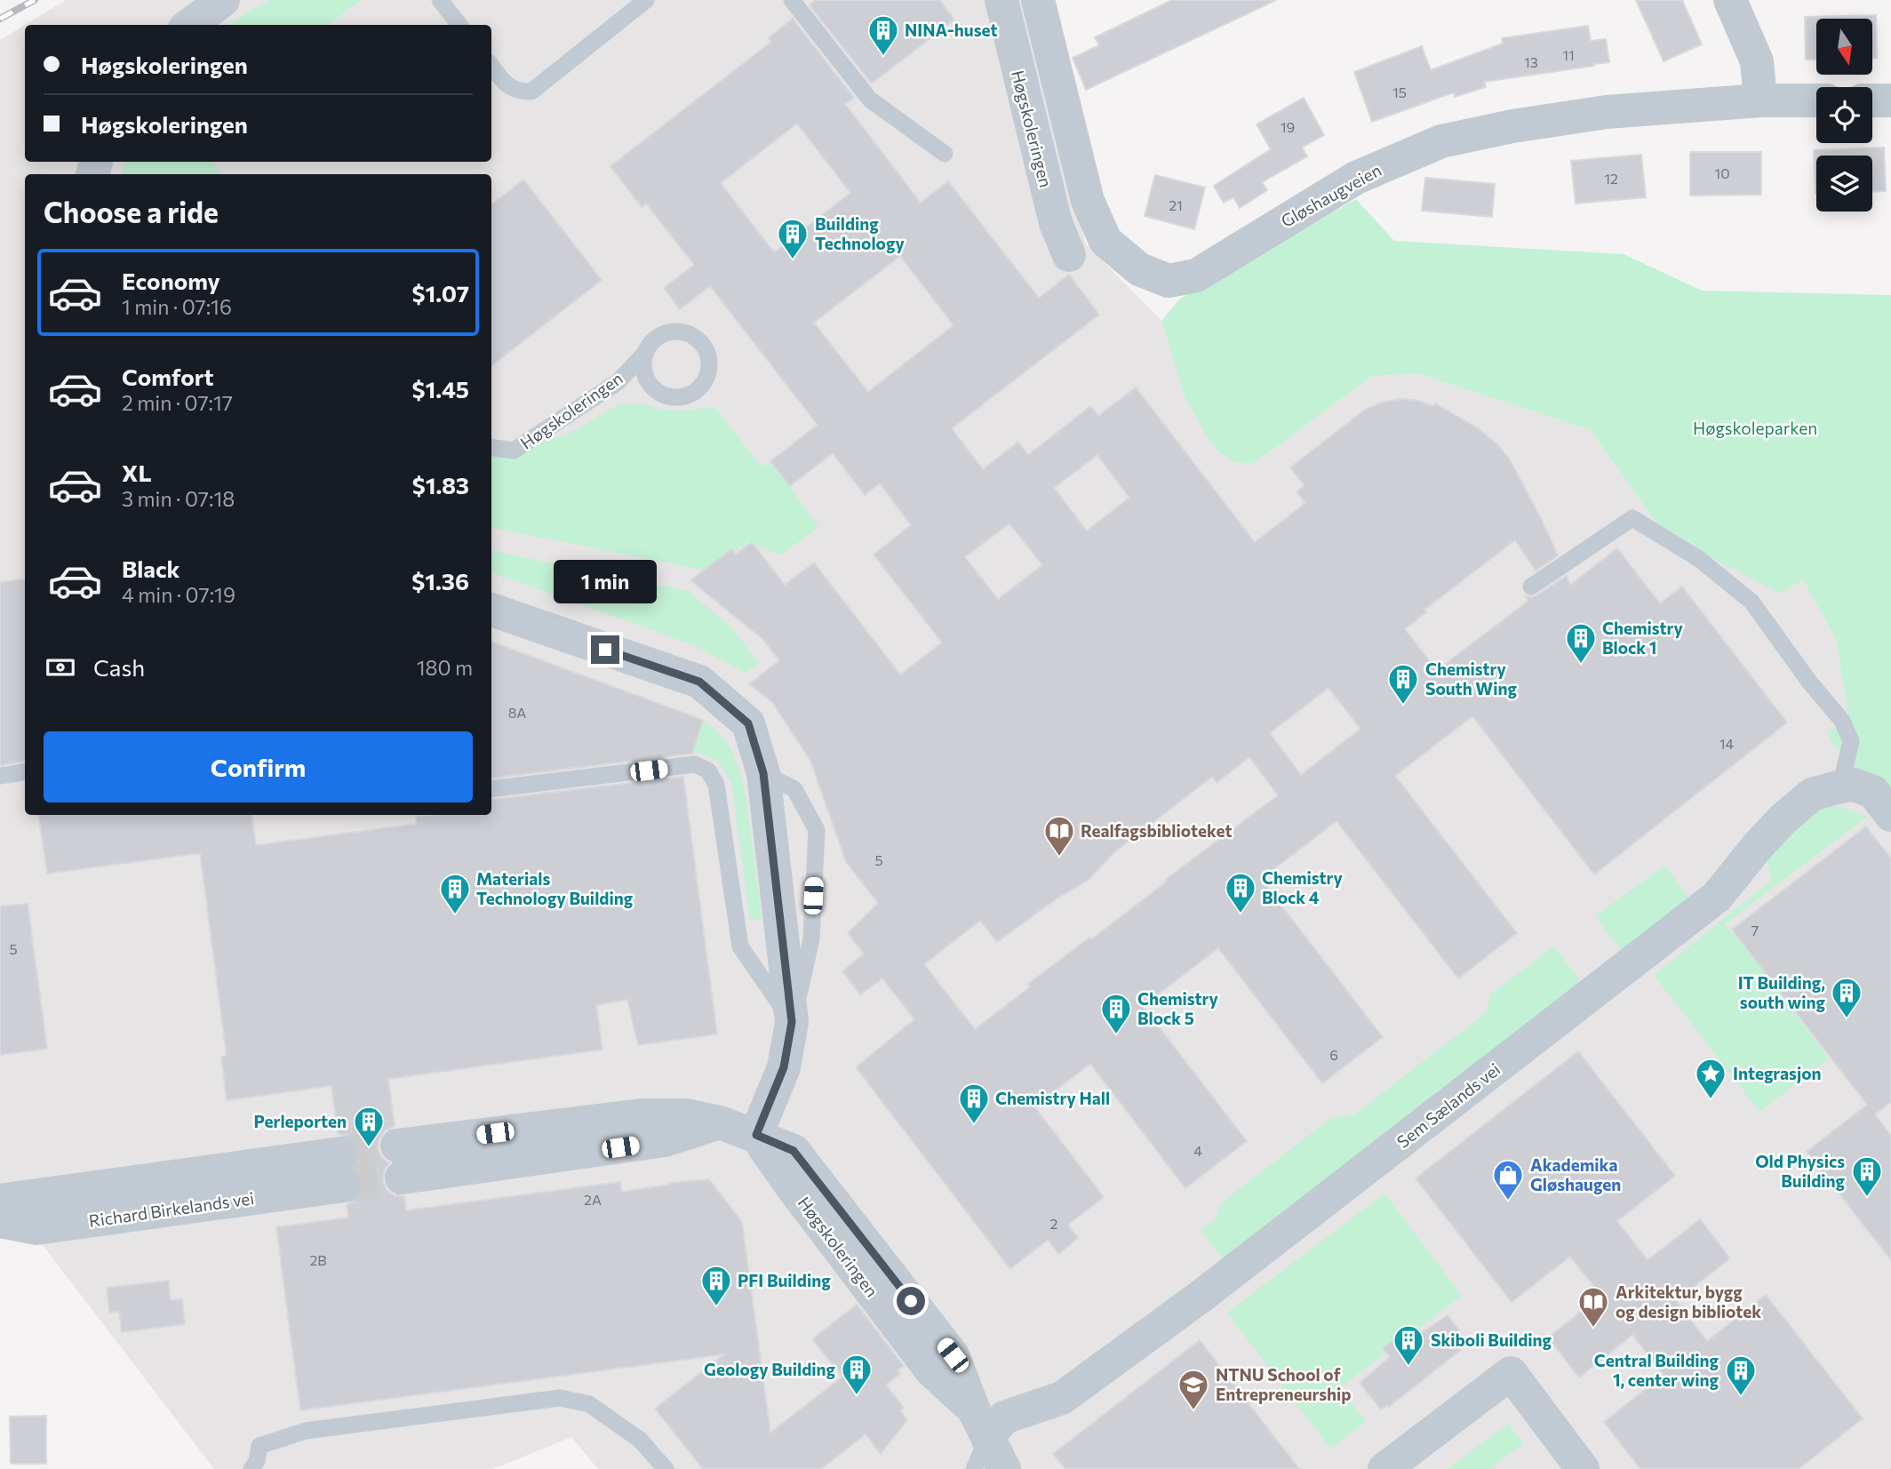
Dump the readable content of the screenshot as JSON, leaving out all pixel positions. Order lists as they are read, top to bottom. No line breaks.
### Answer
{"streets":{"street":["Høgskoleringen","Gløshaugveien","Sem Sælands vei","Richard Birkelands vei"]},"crossings":[["Høgskoleringen","Sem Sælands vei"]],"parks":["Høgskoleparken"],"places":{"building":["NINA-huset","Building Technology","Chemistry Block 1","Chemistry South Wing","Chemistry Block 4","Materials Technology Building","IT Building, south wing","Chemistry Block 5","Chemistry Hall","Perleporten","Old Physics Building","PFI Building","Skiboli Building","Geology Building","Central Building 1, center wing"],"library":["Realfagsbiblioteket","Arkitektur, bygg og design bibliotek"],"place":["Integrasjon"],"shop":["Akademika Gløshaugen"],"school or university":["NTNU School of Entrepreneurship"]},"house_numbers":["11","13","15","19","10","12","21","8A","14","5","7","5","6","4","2A","2","2B"],"north":"bottom","page":{"banner":["Høgskoleringen","Høgskoleringen"],"heading":"Choose a ride","list":[{"name":"Economy","note":"1 min · 07:16","value":"$1.07"},{"name":"Comfort","note":"2 min · 07:17","value":"$1.45"},{"name":"XL","note":"3 min · 07:18","value":"$1.83"},{"name":"Black","note":"4 min · 07:19","value":"$1.36"}],"bubble":"1 min","pay":["Cash","180 m"],"buttons":"Confirm"}}
